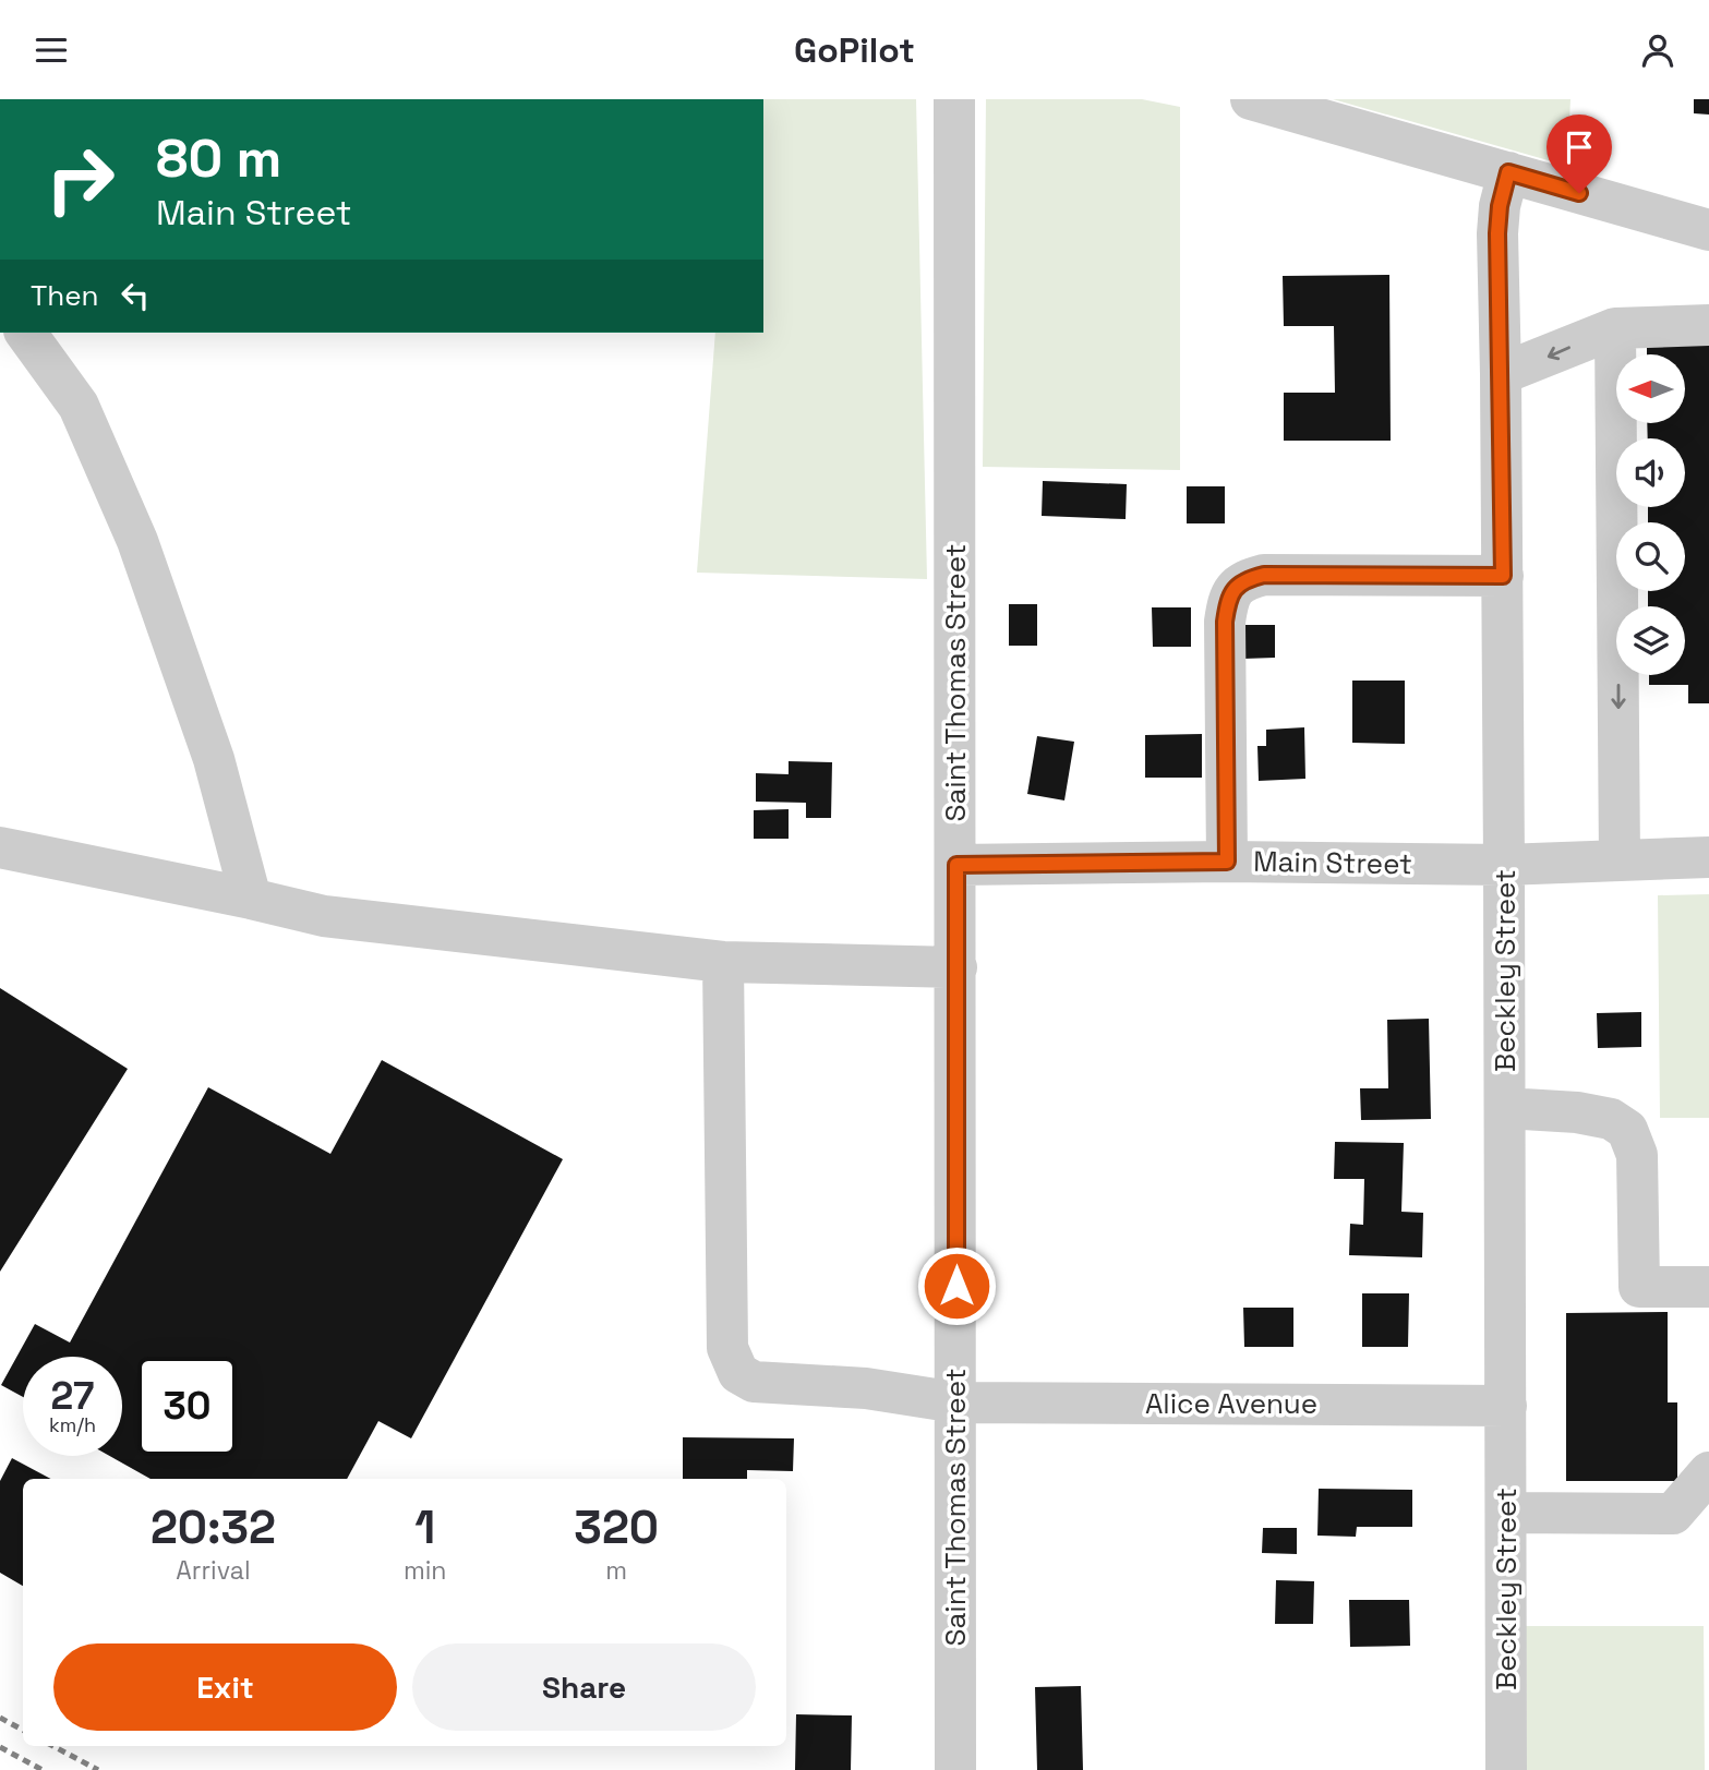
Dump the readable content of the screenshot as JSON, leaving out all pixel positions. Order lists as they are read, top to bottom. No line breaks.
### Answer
{"streets":{"street":["Saint Thomas Street","Main Street","Beckley Street","Alice Avenue"]},"crossings":[["Saint Thomas Street","Main Street"],["Saint Thomas Street","Alice Avenue"],["Main Street","Beckley Street"],["Beckley Street","Alice Avenue"]],"north":"left","page":{"header":"GoPilot","turn":["80 m","Main Street"],"then":"Then","speed":"27 km/h","limit":"30","eta":["20:32","Arrival","1","min","320","m"],"buttons":["Exit","Share"]}}
